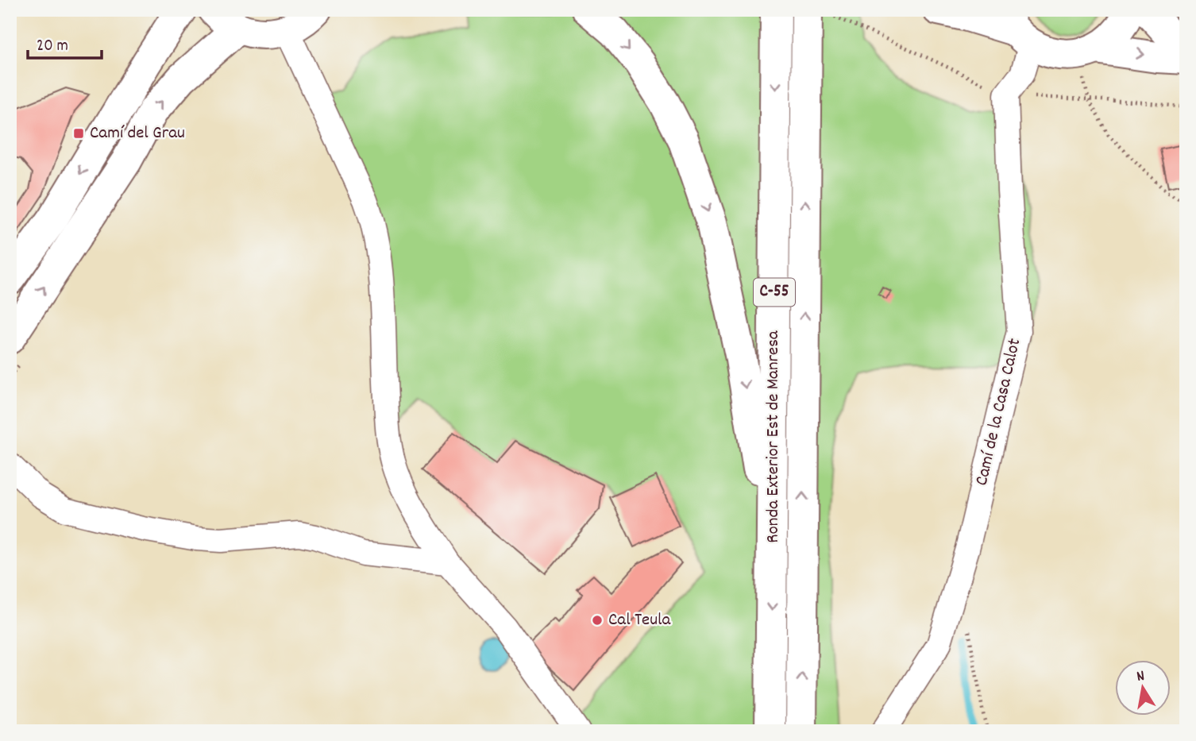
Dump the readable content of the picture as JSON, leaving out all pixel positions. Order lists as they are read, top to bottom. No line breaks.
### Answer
{"streets":{"main road":["C-55","Ronda Exterior Est de Manresa"],"street":["Camí de la Casa Calot"]},"places":{"transit":["Camí del Grau"],"other":["Cal Teula"]},"scale_bar":"20 m","north":"top"}
